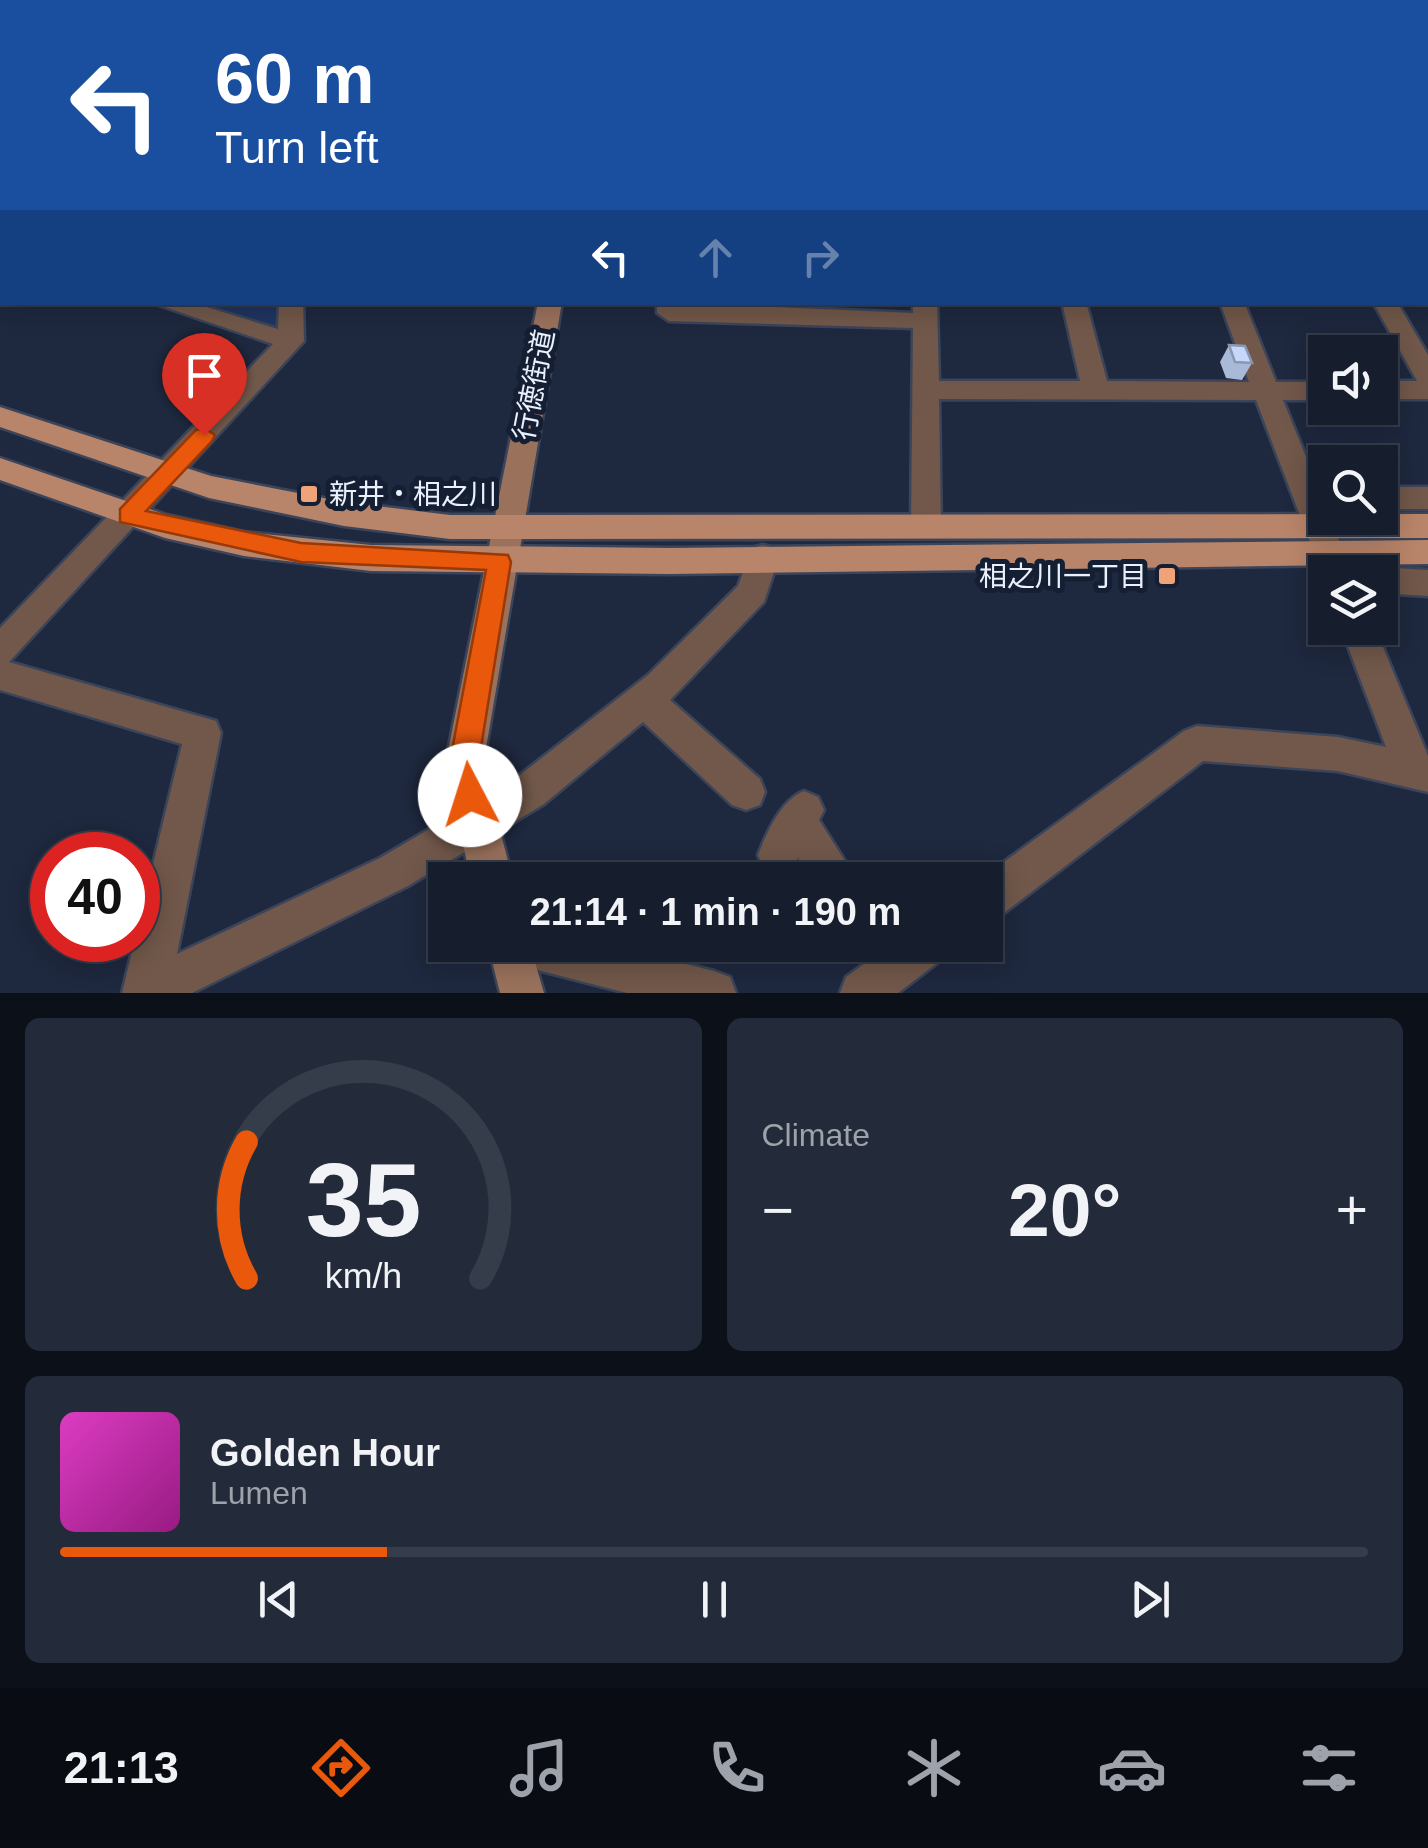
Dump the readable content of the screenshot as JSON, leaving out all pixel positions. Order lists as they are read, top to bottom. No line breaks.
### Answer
{"streets":{"street":["行徳街道"]},"places":{"transit":["新井・相之川","相之川一丁目"]},"page":{"turn":["60 m","Turn left"],"limit":"40","trip":"21:14 · 1 min · 190 m","tile":"Climate","heat":["−","20°","+"],"song":["Golden Hour","Lumen"],"tabs":"21:13","gauge":["35","km/h"]}}
